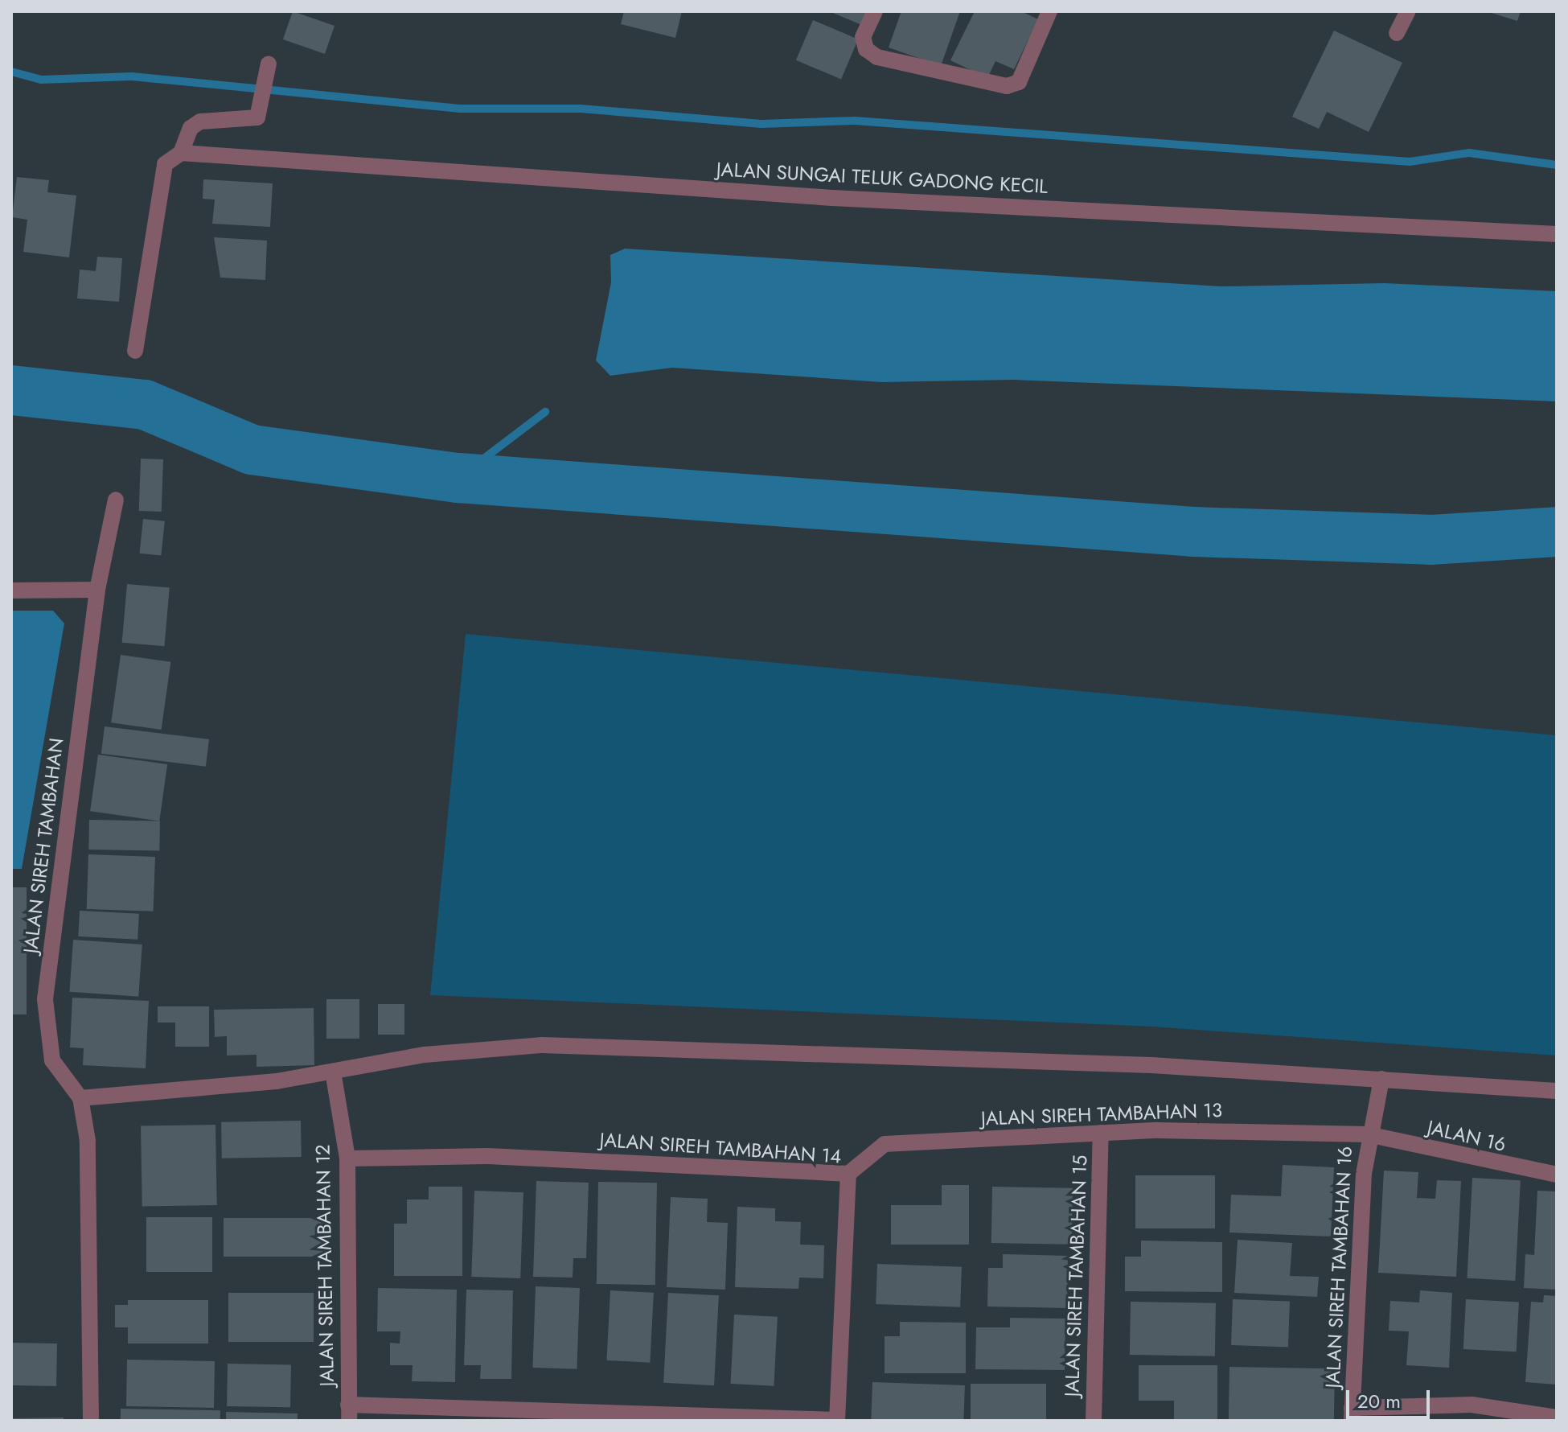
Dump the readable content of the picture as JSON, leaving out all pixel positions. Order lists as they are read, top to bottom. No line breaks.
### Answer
{"streets":{"street":["JALAN SUNGAI TELUK GADONG KECIL","JALAN SIREH TAMBAHAN","JALAN SIREH TAMBAHAN 13","JALAN 16","JALAN SIREH TAMBAHAN 14","JALAN SIREH TAMBAHAN 12","JALAN SIREH TAMBAHAN 16","JALAN SIREH TAMBAHAN 15"]},"crossings":[["JALAN SIREH TAMBAHAN 13","JALAN 16"],["JALAN SIREH TAMBAHAN 13","JALAN SIREH TAMBAHAN 14"],["JALAN SIREH TAMBAHAN 13","JALAN SIREH TAMBAHAN 16"],["JALAN SIREH TAMBAHAN 13","JALAN SIREH TAMBAHAN 15"],["JALAN 16","JALAN SIREH TAMBAHAN 16"],["JALAN SIREH TAMBAHAN 14","JALAN SIREH TAMBAHAN 12"]],"scale_bar":"20 m"}
